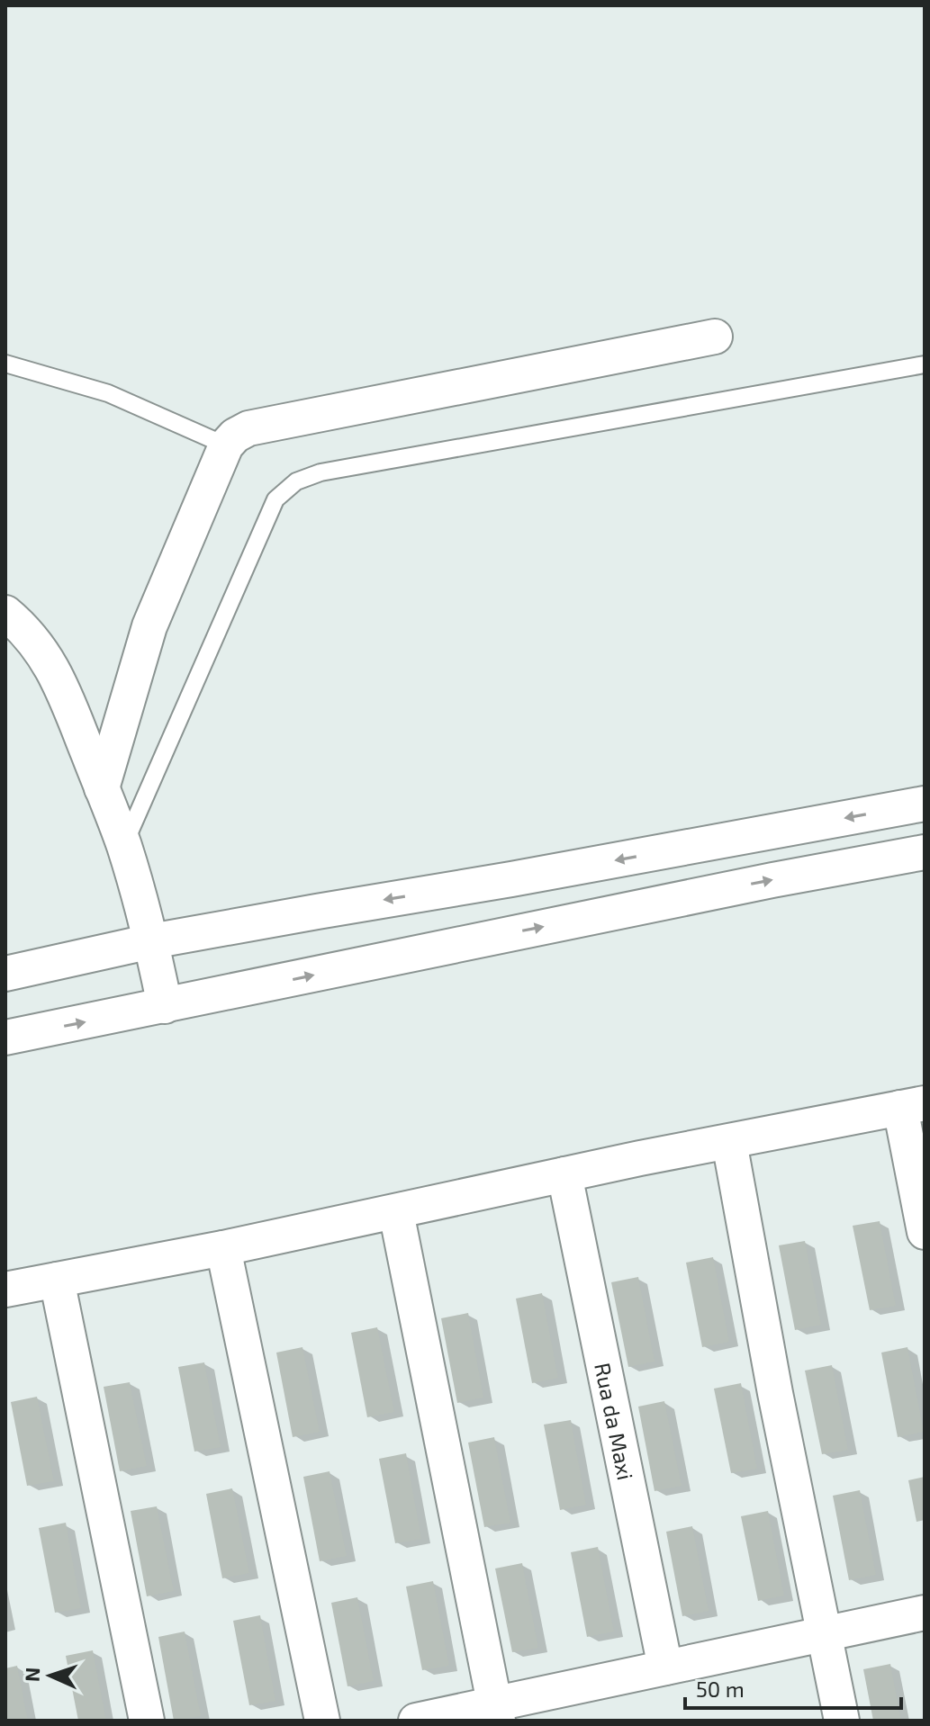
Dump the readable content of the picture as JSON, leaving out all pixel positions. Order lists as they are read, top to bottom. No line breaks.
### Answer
{"streets":{"street":["Rua da Maxi"]},"scale_bar":"50 m","north":"left"}
